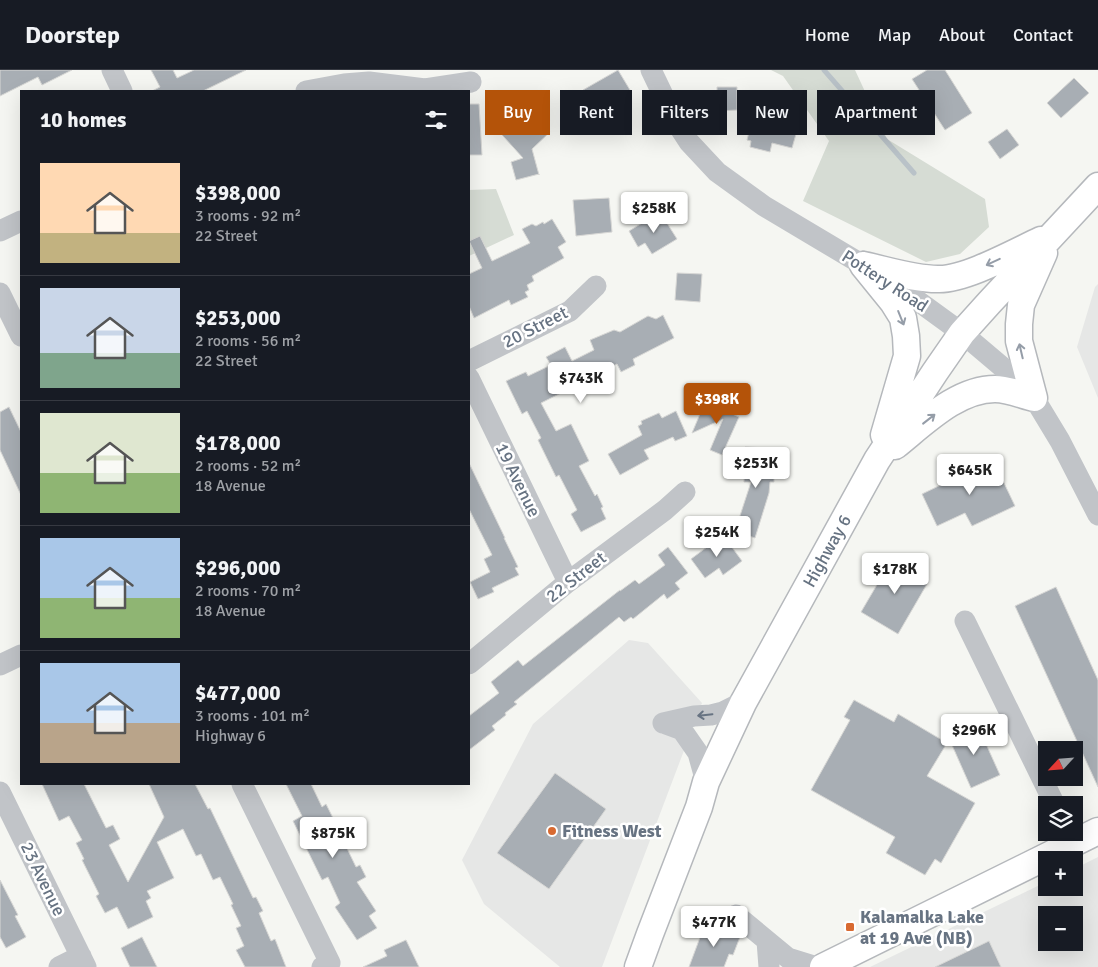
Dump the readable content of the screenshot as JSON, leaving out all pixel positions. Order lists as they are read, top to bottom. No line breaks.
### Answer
{"streets":{"main road":["Highway 6"],"street":["Pottery Road","20 Street","19 Avenue","22 Street","23 Avenue"]},"crossings":[["Pottery Road","Highway 6"],["19 Avenue","22 Street"]],"places":{"other":["Fitness West"],"transit":["Kalamalka Lake at 19 Ave (NB)"]},"north":"bottom left","page":{"header":"Doorstep","nav":["Home","Map","About","Contact"],"chip":["Buy","Rent","Filters","New","Apartment"],"heading":"10 homes","list":[{"name":"$398,000","note":"3 rooms · 92 m² · 22 Street"},{"name":"$253,000","note":"2 rooms · 56 m² · 22 Street"},{"name":"$178,000","note":"2 rooms · 52 m² · 18 Avenue"},{"name":"$296,000","note":"2 rooms · 70 m² · 18 Avenue"},{"name":"$477,000","note":"3 rooms · 101 m² · Highway 6"}],"price":["$258K","$743K","$398K","$253K","$645K","$254K","$178K","$296K","$875K","$477K"],"map_buttons":["+","−"]}}
